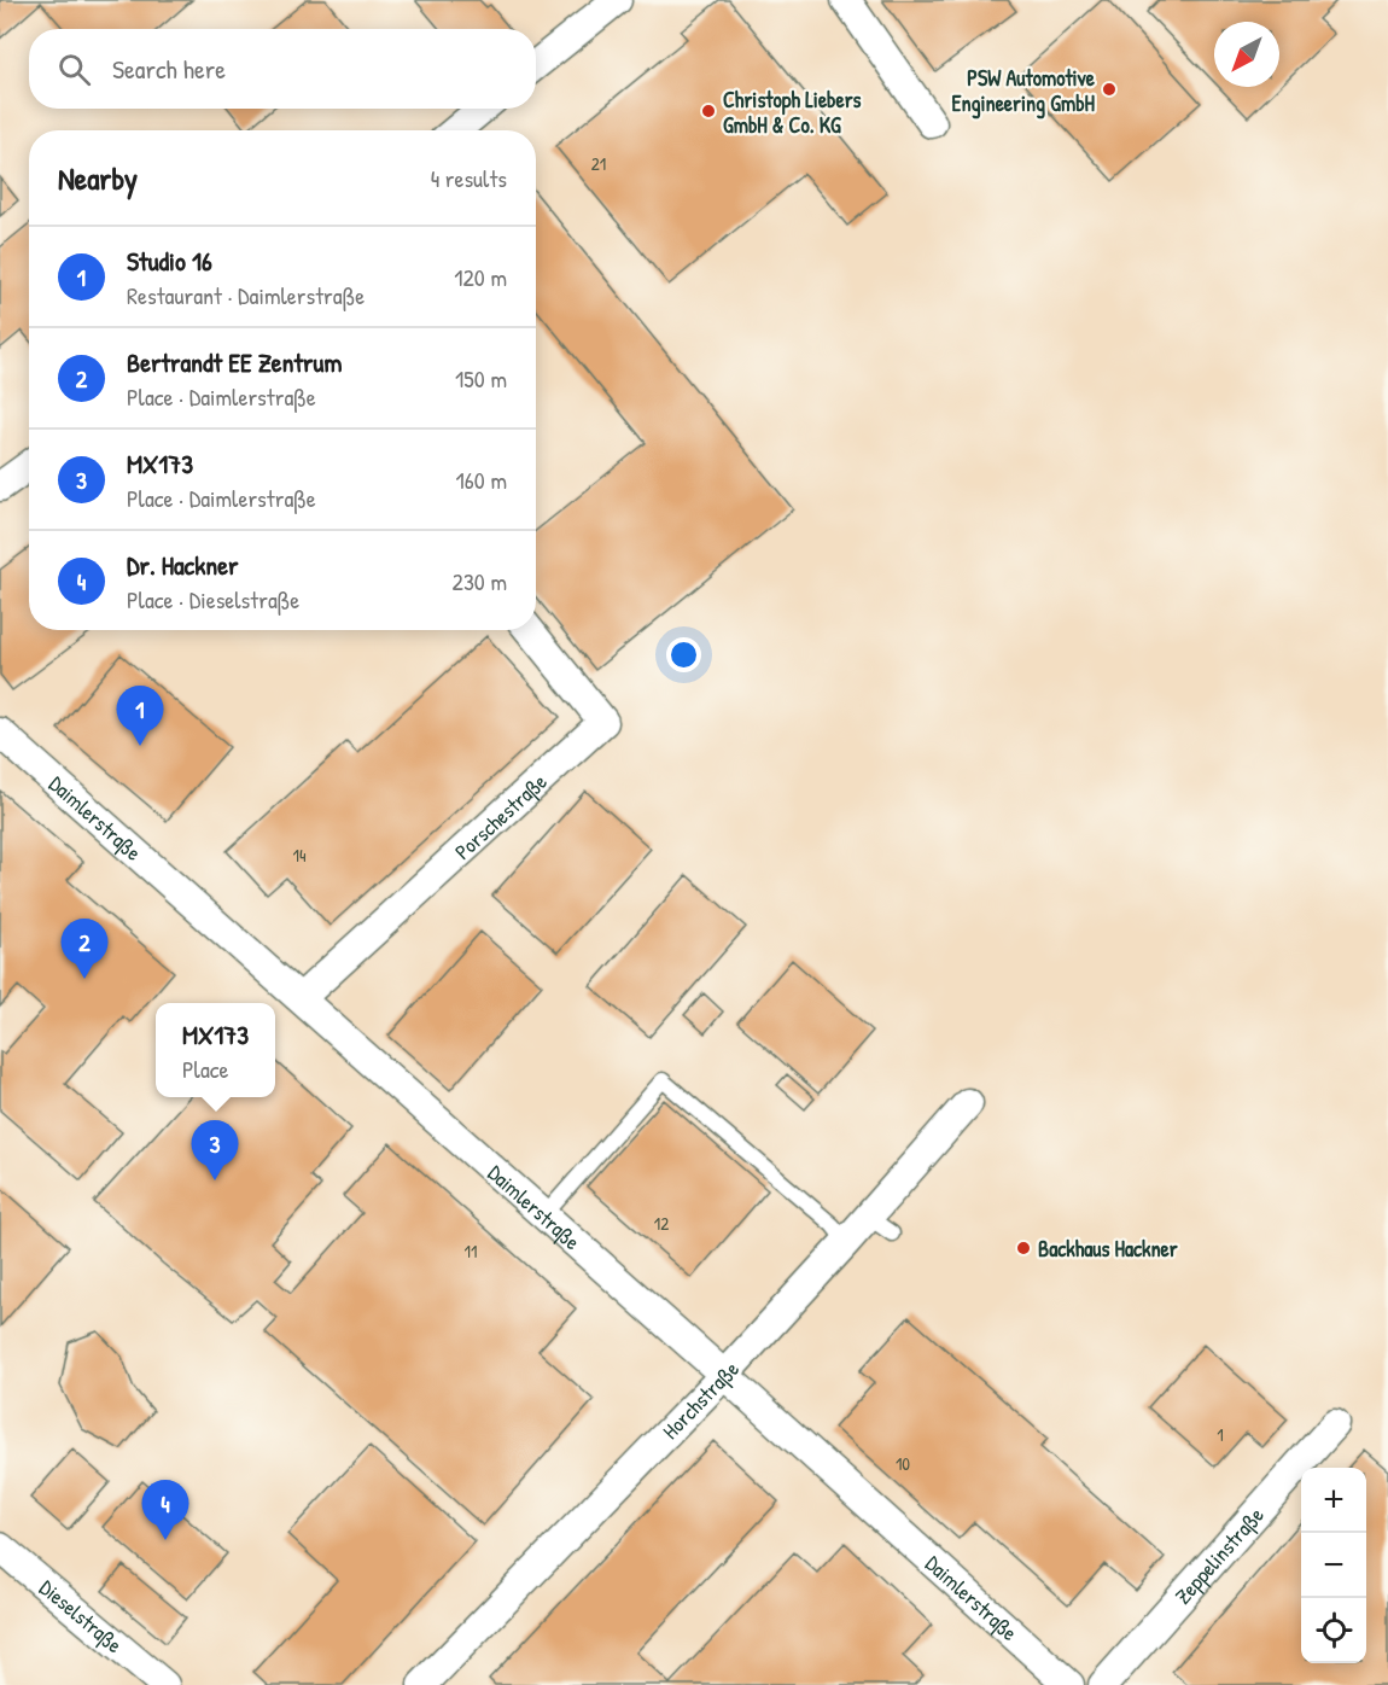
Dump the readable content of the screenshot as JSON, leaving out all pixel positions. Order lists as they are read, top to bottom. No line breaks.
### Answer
{"streets":{"street":["Porschestraße","Daimlerstraße","Horchstraße","Zeppelinstraße","Dieselstraße"]},"crossings":[["Porschestraße","Daimlerstraße"],["Daimlerstraße","Horchstraße"]],"places":["PSW Automotive Engineering GmbH","Christoph Liebers GmbH & Co. KG","Backhaus Hackner"],"house_numbers":["21","14","12","11","1","10"],"north":"bottom left","page":{"search":"Search here","heading":["Nearby","4 results"],"list":[{"mark":"1","name":"Studio 16","note":"Restaurant · Daimlerstraße","value":"120 m"},{"mark":"2","name":"Bertrandt EE Zentrum","note":"Place · Daimlerstraße","value":"150 m"},{"mark":"3","name":"MX173","note":"Place · Daimlerstraße","value":"160 m"},{"mark":"4","name":"Dr. Hackner","note":"Place · Dieselstraße","value":"230 m"}],"pins":["1","2","3","4"],"popup":["MX173","Place"],"map_buttons":["+","−"]}}
